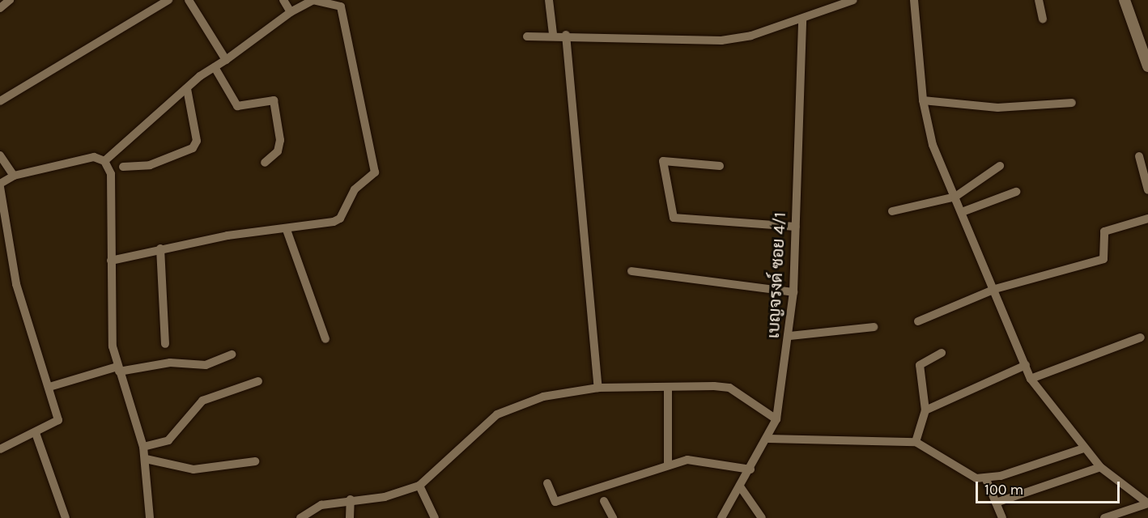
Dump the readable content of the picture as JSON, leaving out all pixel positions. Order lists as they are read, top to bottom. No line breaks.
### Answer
{"streets":{"street":["เบญจรงด์ ซอย 4/1"]},"scale_bar":"100 m"}
